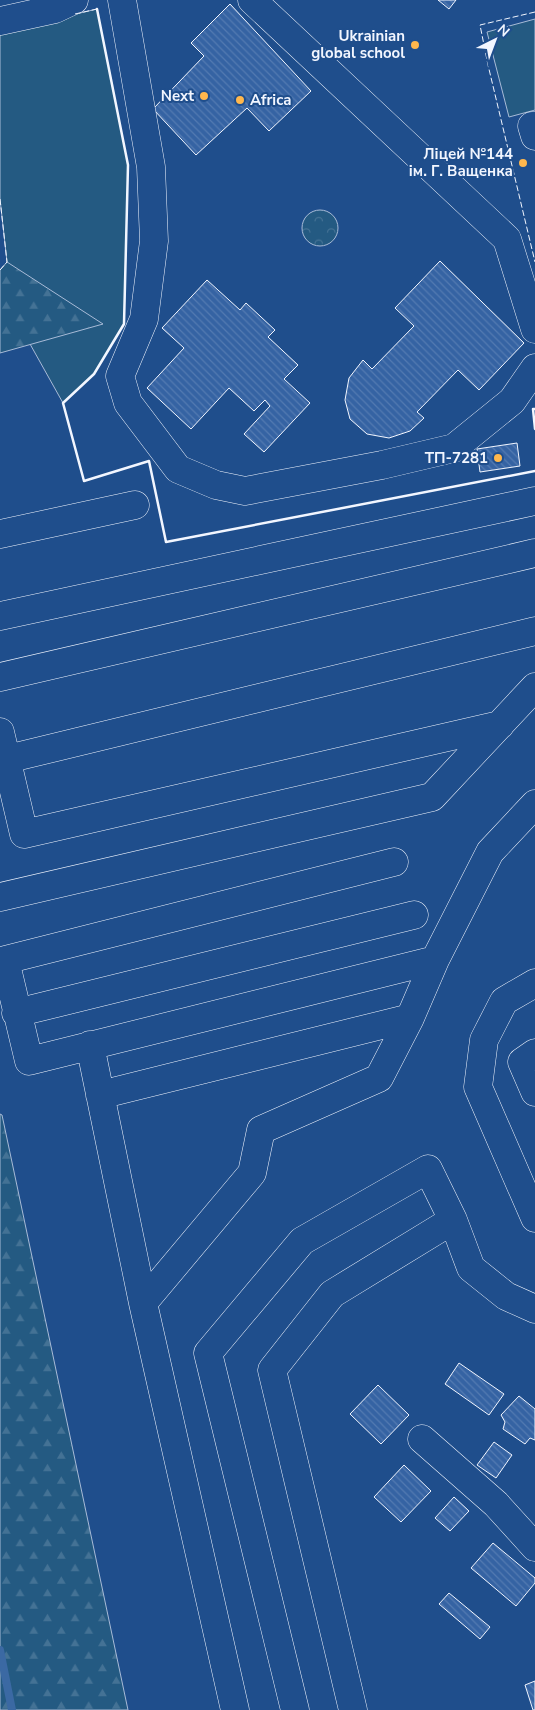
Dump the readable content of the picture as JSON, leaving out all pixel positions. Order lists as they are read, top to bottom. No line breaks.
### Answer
{"places":["Ukrainian global school","Next","Africa","Ліцей №144 ім. Г. Ващенка","ТП-7281"],"north":"top right"}
